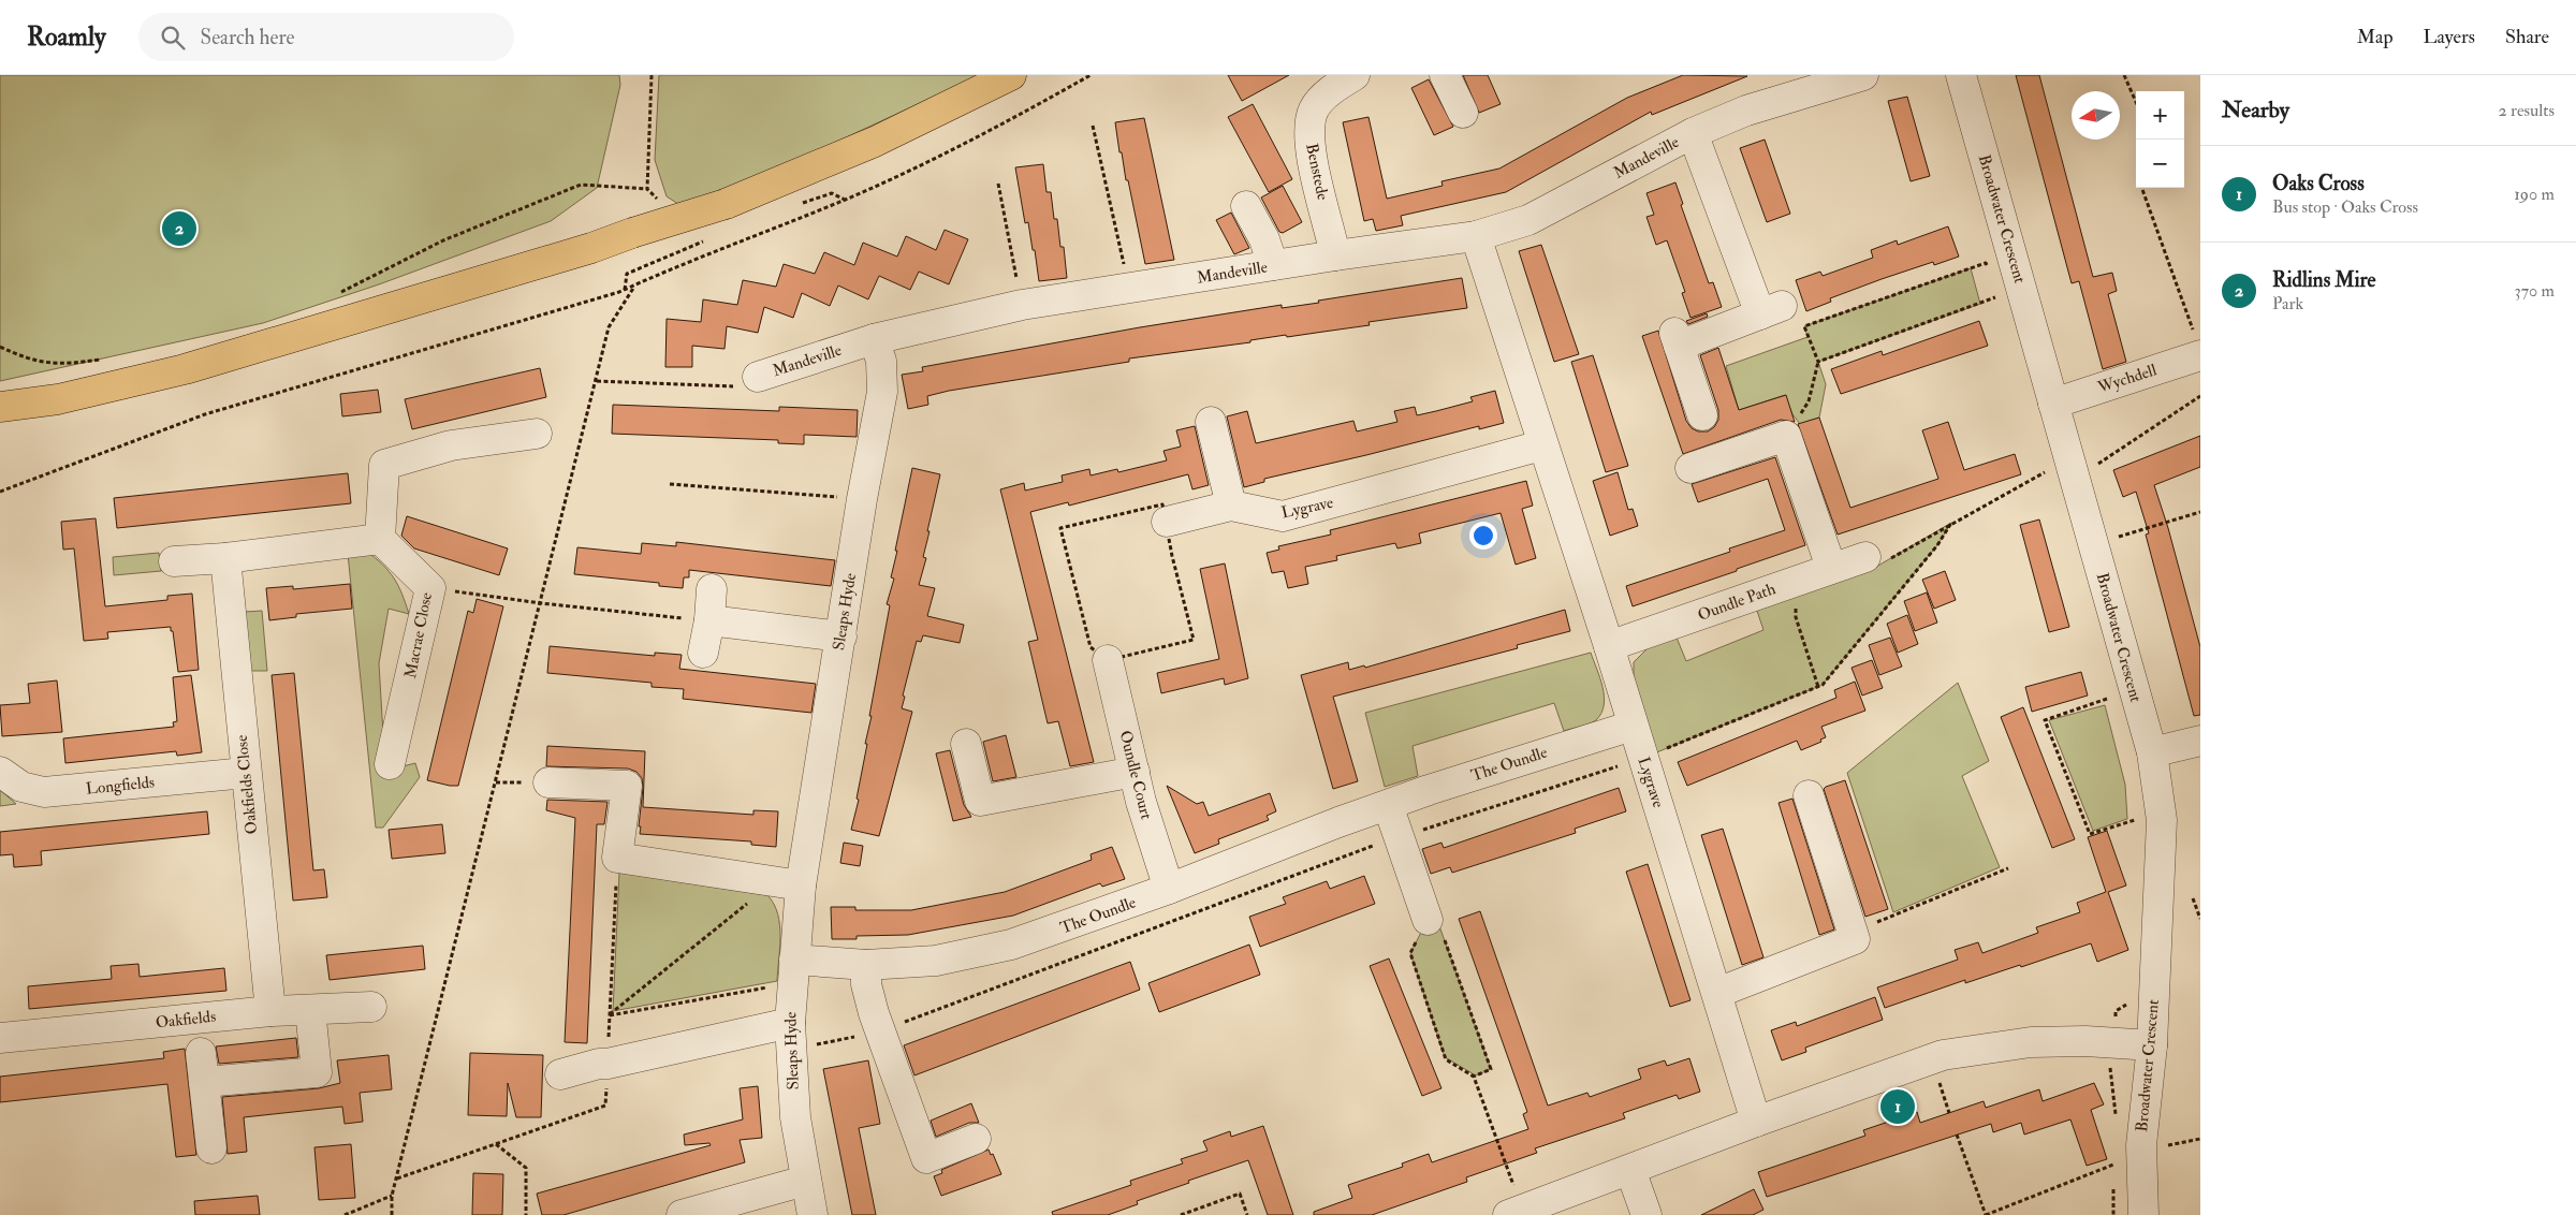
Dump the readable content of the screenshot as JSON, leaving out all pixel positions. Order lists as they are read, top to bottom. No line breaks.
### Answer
{"streets":{"street":["Mandeville","Benstede","Broadwater Crescent","Wychdell","Lygrave","Oundle Path","Sleaps Hyde","Macrae Close","The Oundle","Oundle Court","Oakfields Close","Longfields","Oakfields"]},"crossings":[["Mandeville","Benstede"],["Mandeville","Lygrave"],["Mandeville","Sleaps Hyde"],["Broadwater Crescent","Wychdell"],["Lygrave","Oundle Path"],["Lygrave","The Oundle"],["Sleaps Hyde","The Oundle"],["The Oundle","Oundle Court"],["Oakfields Close","Longfields"],["Oakfields Close","Oakfields"]],"north":"left","page":{"header":"Roamly","search":"Search here","nav":["Map","Layers","Share"],"heading":["Nearby","2 results"],"map_buttons":["+","−"],"list":[{"mark":"1","name":"Oaks Cross","note":"Bus stop · Oaks Cross","value":"190 m"},{"mark":"2","name":"Ridlins Mire","note":"Park","value":"370 m"}],"pins":["2","1"]}}
